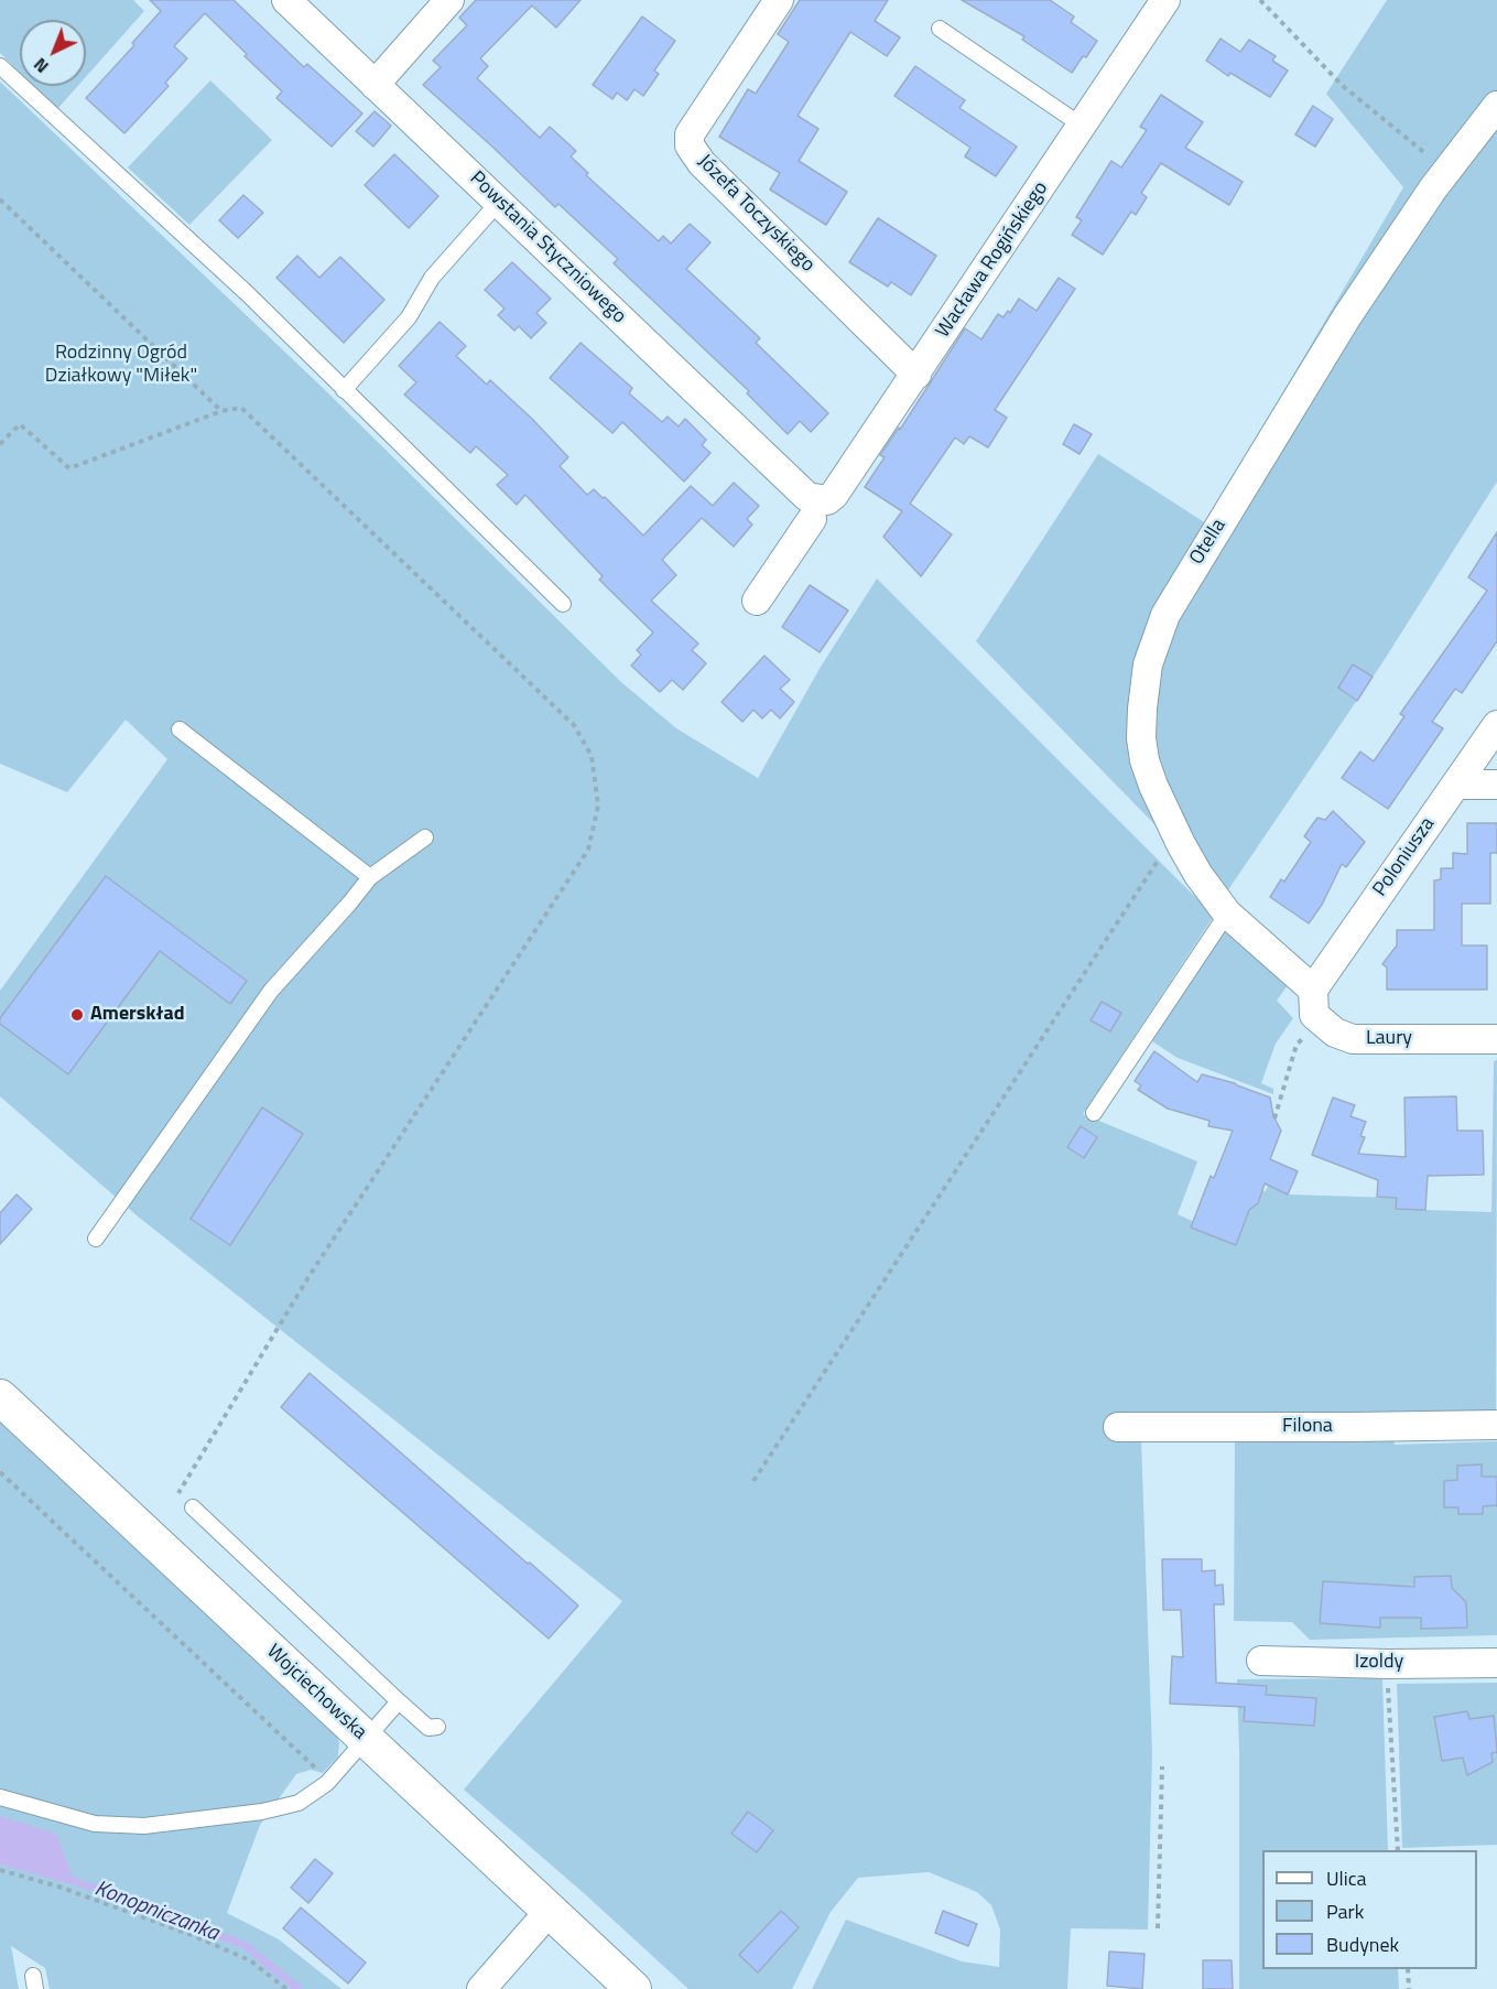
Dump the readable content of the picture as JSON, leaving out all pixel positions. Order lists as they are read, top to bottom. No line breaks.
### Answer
{"streets":{"street":["Józefa Toczyskiego","Powstania Styczniowego","Wacława Rogińskiego","Otella","Poloniusza","Laury","Filona","Izoldy","Wojciechowska"]},"crossings":[["Józefa Toczyskiego","Wacława Rogińskiego"],["Powstania Styczniowego","Wacława Rogińskiego"],["Otella","Poloniusza"],["Otella","Laury"],["Poloniusza","Laury"]],"water":["Konopniczanka"],"parks":["Rodzinny Ogród Działkowy \"Miłek\""],"places":["Amerskład"],"legend":["Ulica","Park","Budynek"],"north":"bottom left"}
